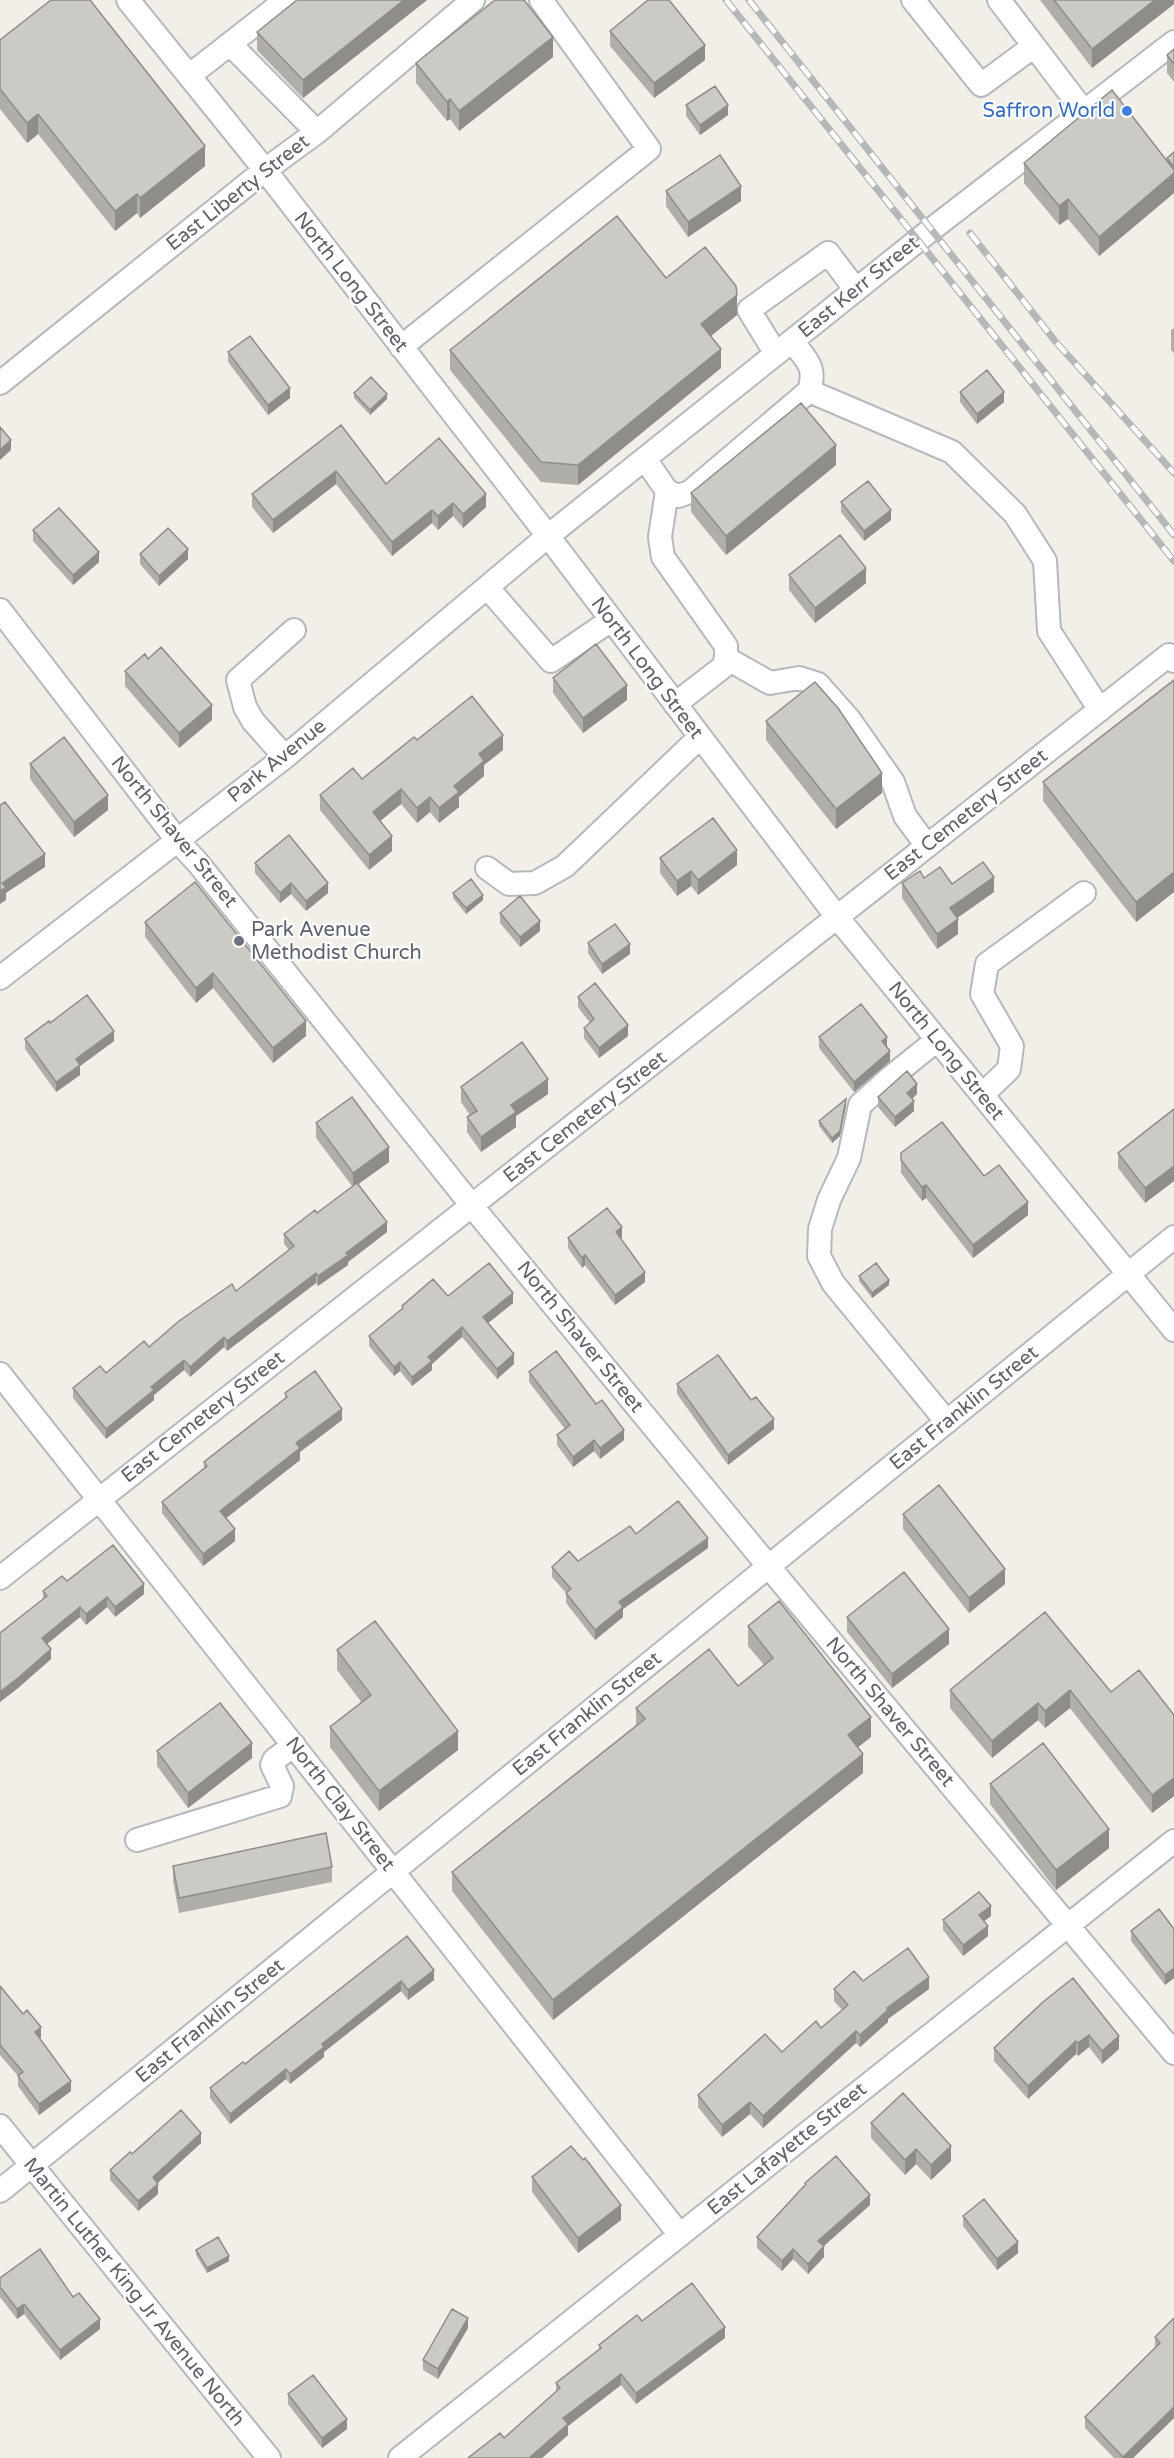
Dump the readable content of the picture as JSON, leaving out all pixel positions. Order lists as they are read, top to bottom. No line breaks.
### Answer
{"streets":{"street":["East Liberty Street","North Long Street","East Kerr Street","Park Avenue","East Cemetery Street","North Shaver Street","East Franklin Street","North Clay Street","East Lafayette Street","Martin Luther King Jr Avenue North"]},"crossings":[["East Liberty Street","North Long Street"],["North Long Street","East Kerr Street"],["North Long Street","Park Avenue"],["North Long Street","East Cemetery Street"],["North Long Street","East Franklin Street"],["East Kerr Street","Park Avenue"],["Park Avenue","North Shaver Street"],["East Cemetery Street","North Shaver Street"],["East Cemetery Street","North Clay Street"],["North Shaver Street","East Franklin Street"],["North Shaver Street","East Lafayette Street"],["East Franklin Street","North Clay Street"],["East Franklin Street","Martin Luther King Jr Avenue North"],["North Clay Street","East Lafayette Street"]],"places":["Saffron World","Park Avenue Methodist Church"]}
